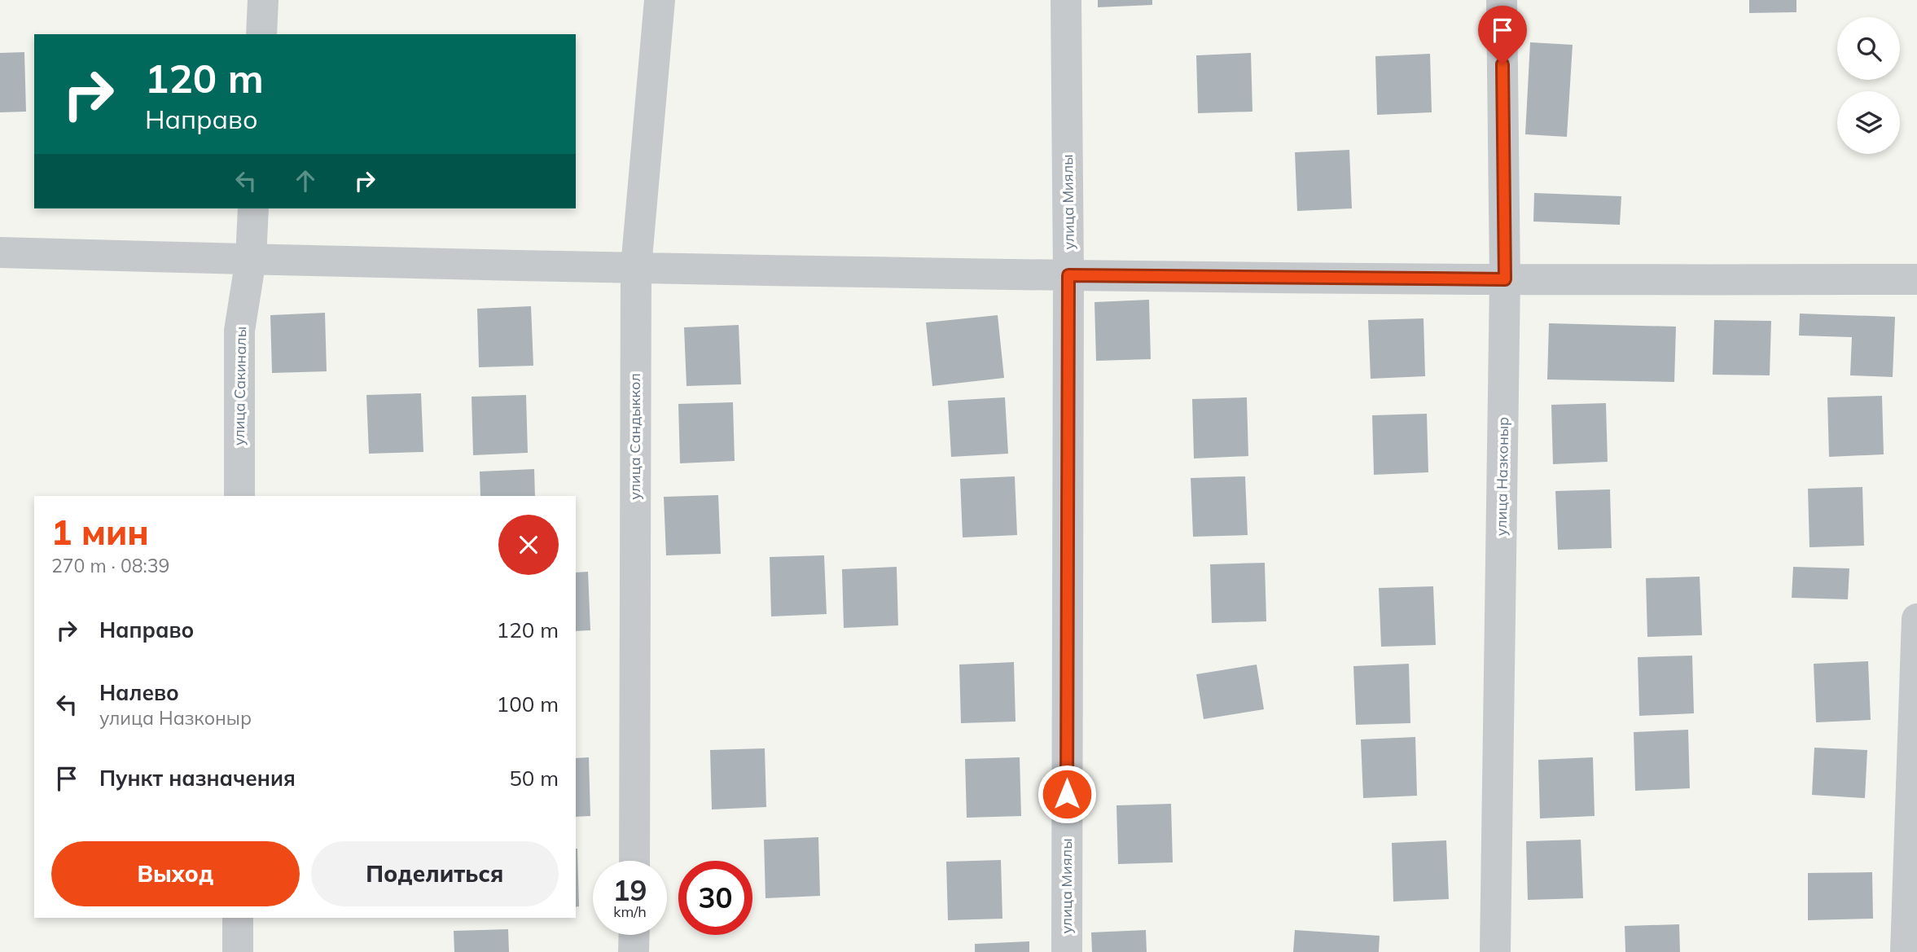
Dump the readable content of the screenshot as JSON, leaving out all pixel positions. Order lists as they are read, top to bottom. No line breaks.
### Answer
{"streets":{"street":["улица Миялы","улица Сакиналы","улица Сандыккол","улица Назконыр"]},"page":{"turn":["120 m","Направо"],"heading":["1 мин","270 m · 08:39"],"list":[{"name":"Направо","value":"120 m"},{"name":"Налево","note":"улица Назконыр","value":"100 m"},{"name":"Пункт назначения","value":"50 m"}],"buttons":["Выход","Поделиться"],"speed":"19 km/h","limit":"30"}}
